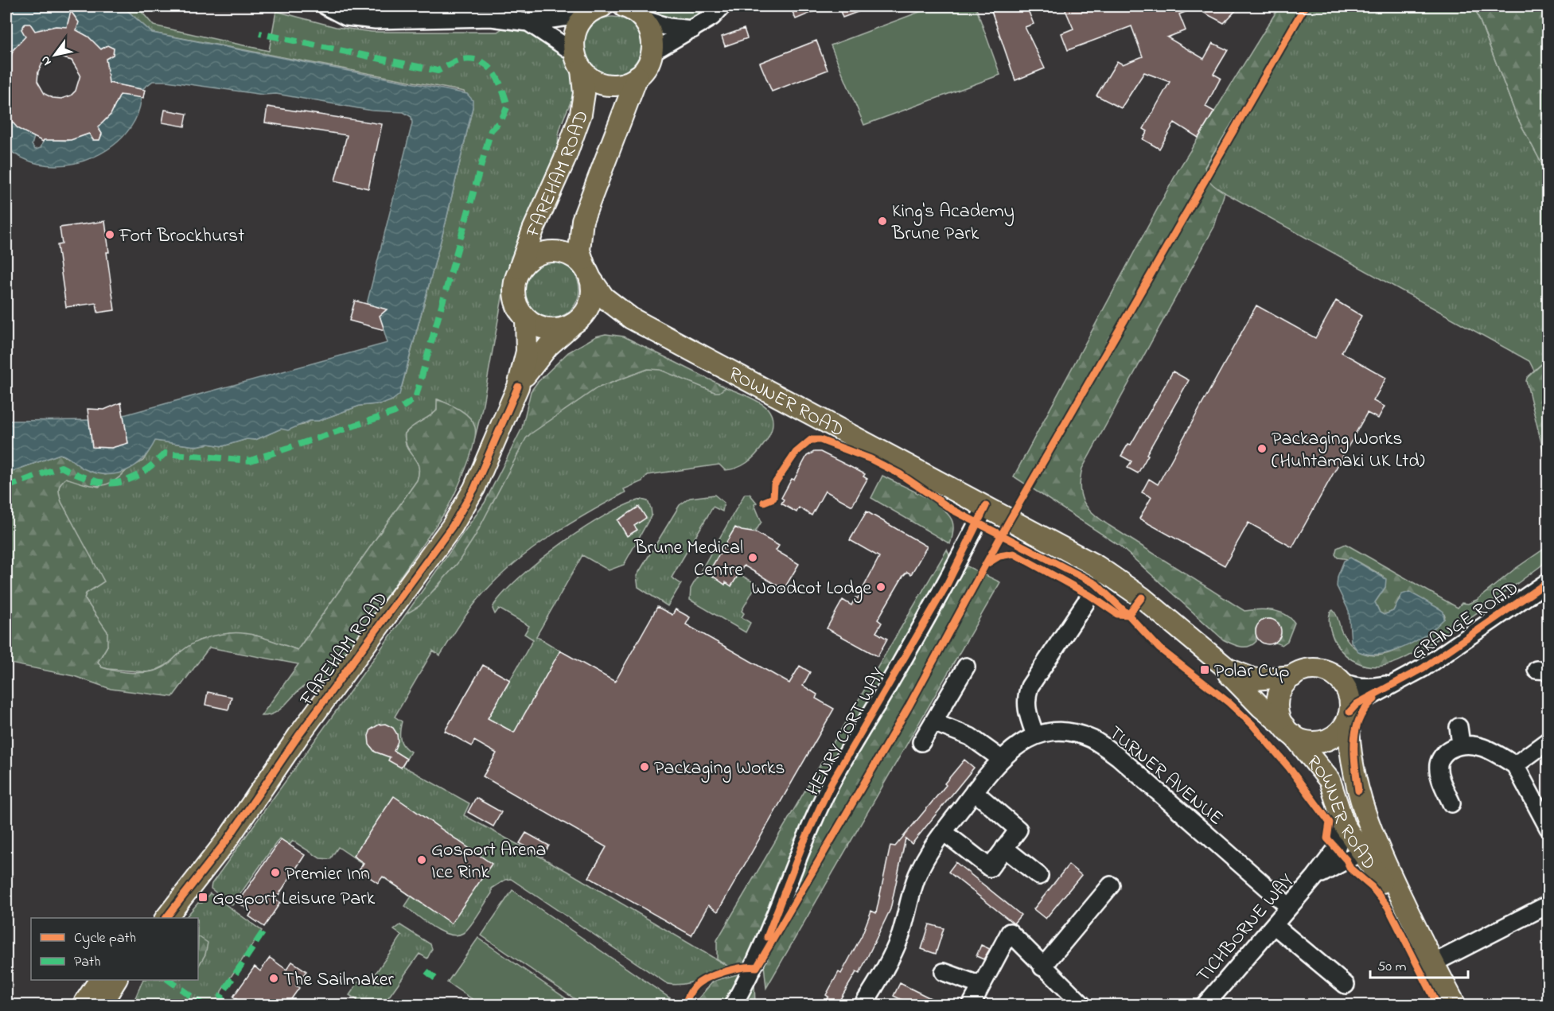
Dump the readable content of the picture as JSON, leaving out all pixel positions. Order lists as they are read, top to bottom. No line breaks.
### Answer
{"streets":{"main road":["FAREHAM ROAD","ROWNER ROAD"],"street":["GRANGE ROAD","HENRY CORT WAY","TURNER AVENUE","TICHBORNE WAY"]},"crossings":[["FAREHAM ROAD","ROWNER ROAD"],["ROWNER ROAD","GRANGE ROAD"],["ROWNER ROAD","HENRY CORT WAY"],["ROWNER ROAD","TICHBORNE WAY"],["TURNER AVENUE","TICHBORNE WAY"]],"places":{"other":["King's Academy Brune Park","Fort Brockhurst","Packaging Works (Huhtamaki UK Ltd)","Brune Medical Centre","Woodcot Lodge","Packaging Works","Gosport Arena Ice Rink","Premier Inn","The Sailmaker"],"transit":["Polar Cup","Gosport Leisure Park"]},"legend":["Cycle path","Path"],"scale_bar":"50 m","north":"bottom left"}
